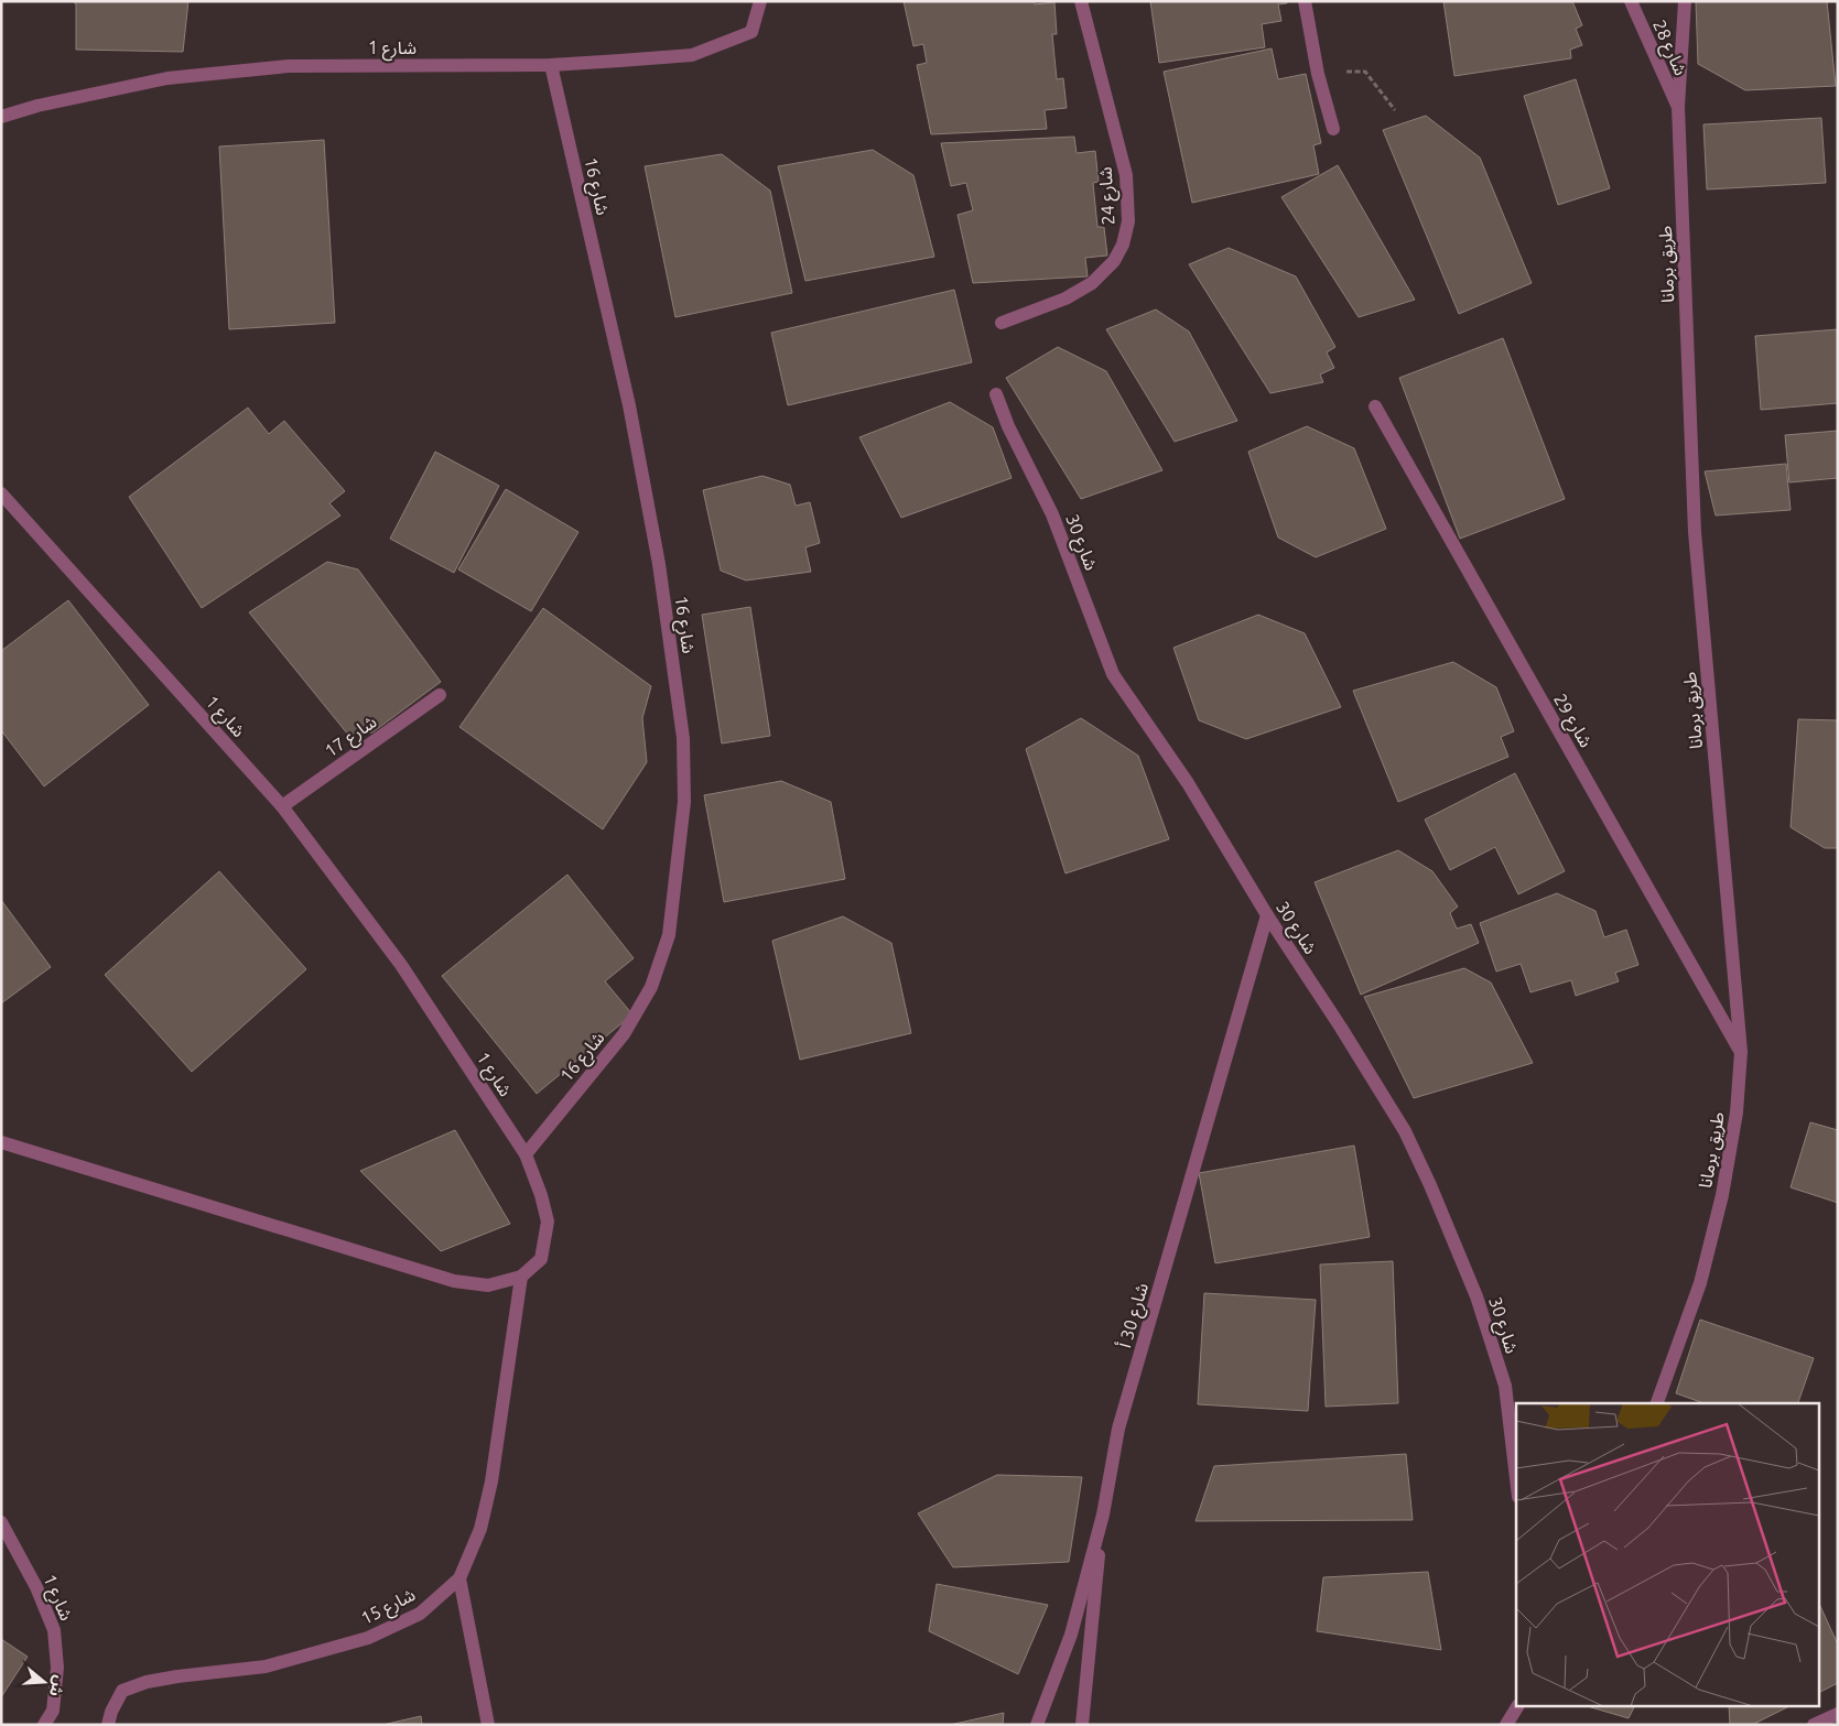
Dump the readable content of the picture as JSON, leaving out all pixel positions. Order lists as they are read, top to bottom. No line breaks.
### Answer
{"streets":{"street":["شارع 1","شارع 28","شارع 16","شارع 24","طريق برمانا","شارع 30","شارع 29","شارع 17","شارع 30 أ","شارع 15"]},"crossings":[["شارع 1","شارع 16"],["شارع 1","شارع 17"],["شارع 1","شارع 15"],["شارع 28","طريق برمانا"],["طريق برمانا","شارع 29"],["شارع 30","شارع 30 أ"]],"north":"right"}
